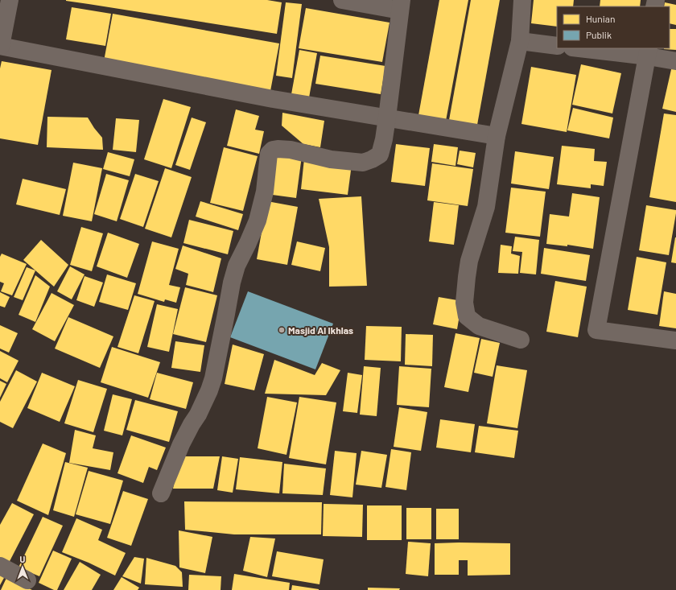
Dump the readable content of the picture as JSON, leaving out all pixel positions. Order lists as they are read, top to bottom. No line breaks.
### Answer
{"places":["Masjid Al Ikhlas"],"legend":["Hunian","Publik"],"north":"top"}
